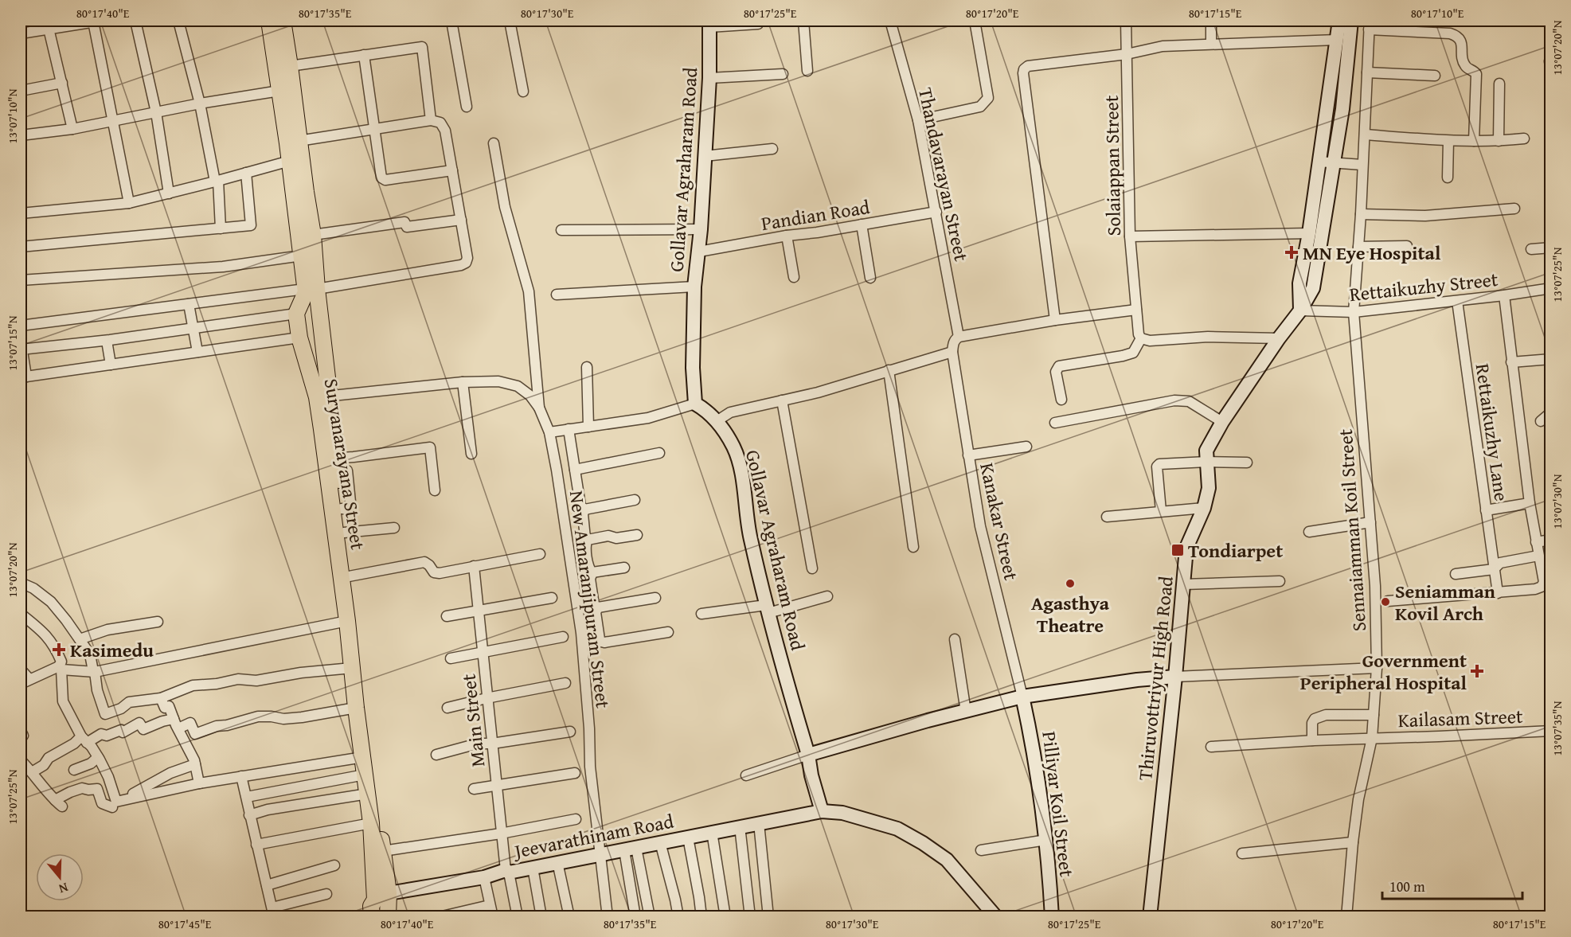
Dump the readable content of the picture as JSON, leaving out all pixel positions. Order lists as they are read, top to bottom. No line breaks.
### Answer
{"streets":{"main road":["Gollavar Agraharam Road","Suryanarayana Street","Thiruvottriyur High Road","Pilliyar Koil Street","Jeevarathinam Road"],"street":["Solaiappan Street","Thandavarayan Street","Pandian Road","Rettaikuzhy Street","Rettaikuzhy Lane","Kanakar Street","Sennaiamman Koil Street","New Amaranjipuram Street","Kailasam Street","Main Street"]},"crossings":[["Gollavar Agraharam Road","Pandian Road"],["Gollavar Agraharam Road","Jeevarathinam Road"],["Thandavarayan Street","Pandian Road"],["Rettaikuzhy Street","Rettaikuzhy Lane"],["Rettaikuzhy Street","Sennaiamman Koil Street"],["Rettaikuzhy Street","Thiruvottriyur High Road"],["Suryanarayana Street","Jeevarathinam Road"],["Kanakar Street","Pilliyar Koil Street"],["Sennaiamman Koil Street","Kailasam Street"],["New Amaranjipuram Street","Jeevarathinam Road"],["Main Street","Jeevarathinam Road"]],"places":{"health":["MN Eye Hospital","Kasimedu","Government Peripheral Hospital"],"transit":["Tondiarpet"],"other":["Agasthya Theatre","Seniamman Kovil Arch"]},"scale_bar":"100 m","north":"bottom","coordinates":["80°17'40\"E","80°17'35\"E","80°17'30\"E","80°17'25\"E","80°17'20\"E","80°17'15\"E","80°17'10\"E","13°07'20\"N","13°07'10\"N","13°07'25\"N","13°07'15\"N","13°07'30\"N","13°07'35\"N","80°17'45\"E"]}
